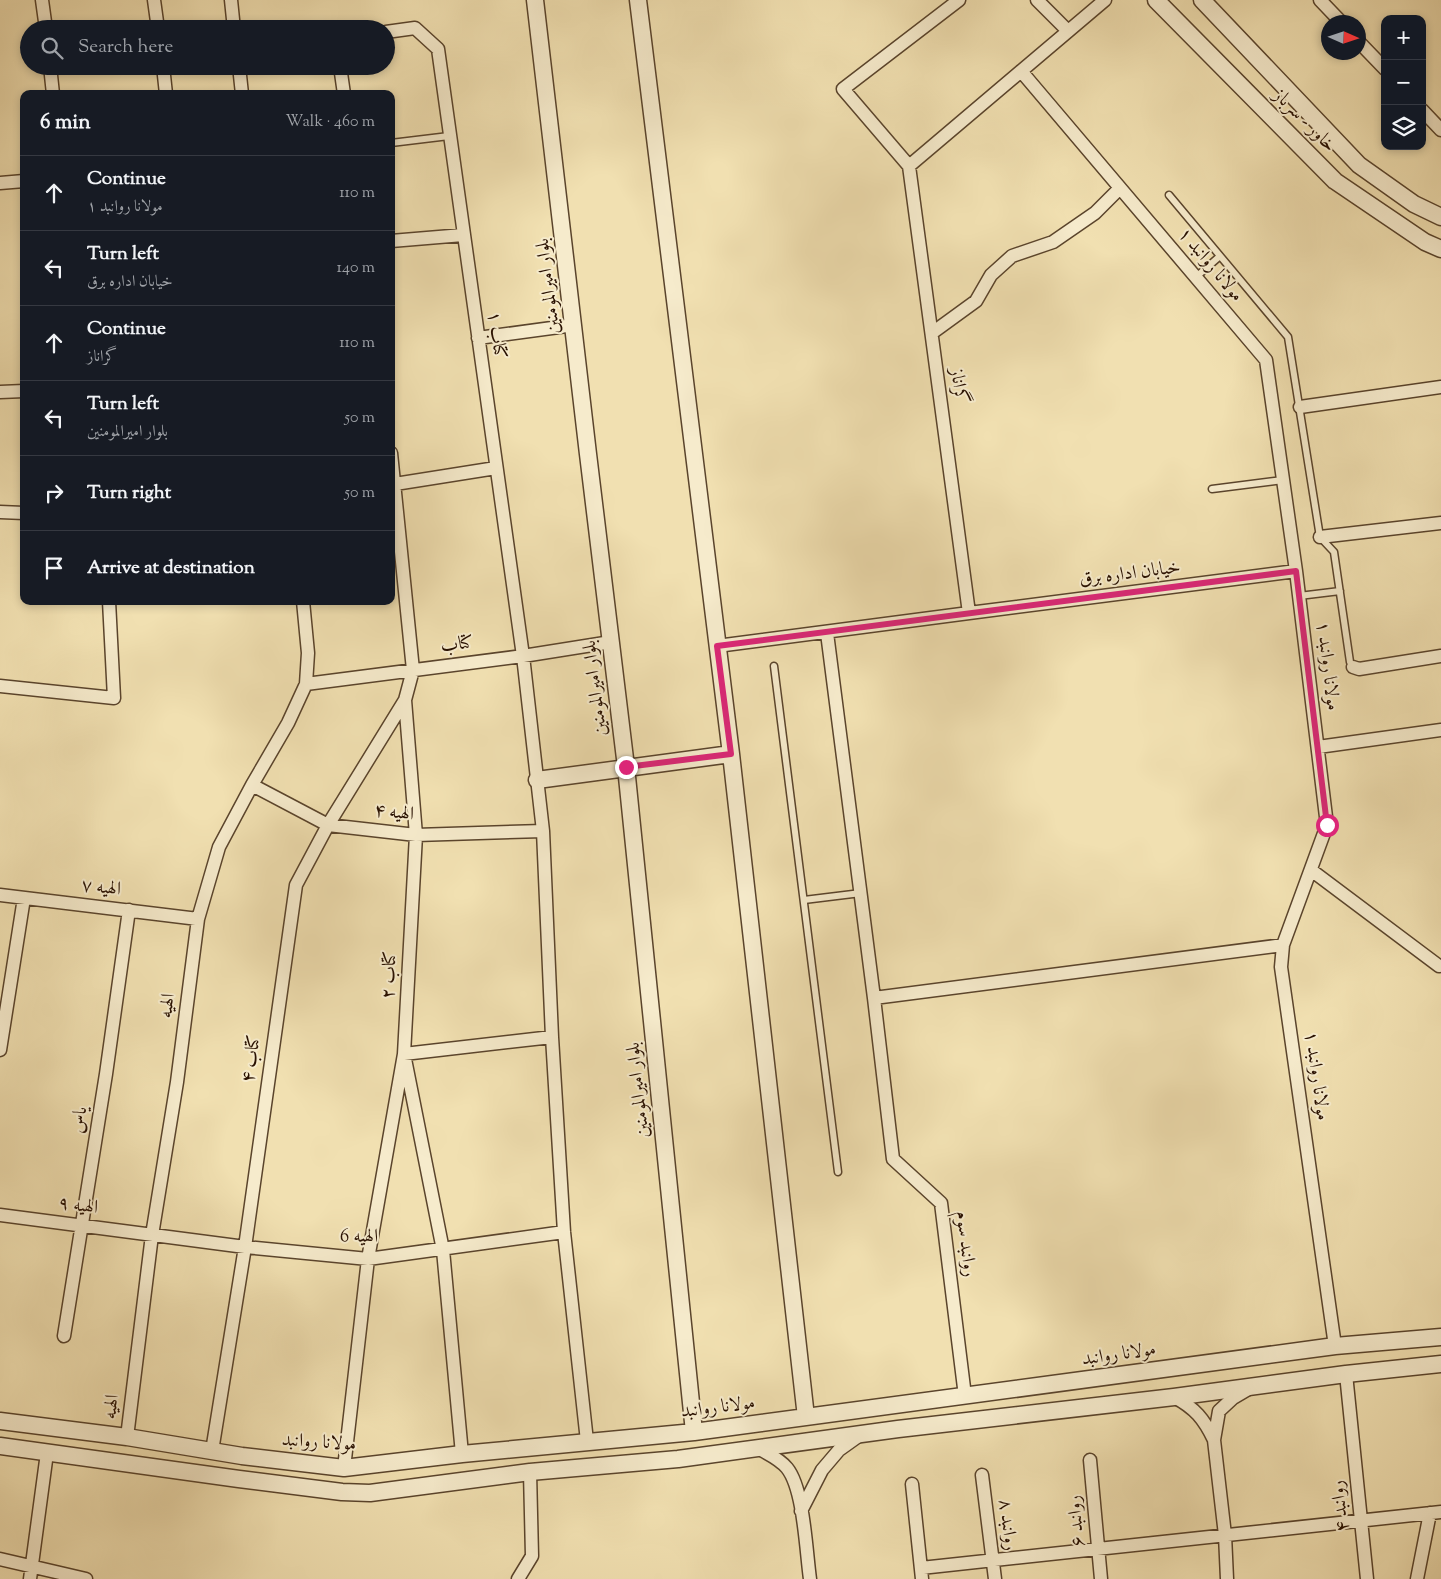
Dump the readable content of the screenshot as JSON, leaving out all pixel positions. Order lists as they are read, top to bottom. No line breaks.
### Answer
{"streets":{"street":["خاور - سرباز","مولانا روانبد ۱","بلوار امیرالمومنین","کتاب ۱","گراناز","خیابان اداره برق","کتاب","الهیه ۴","الهیه ۷","کتاب ۲","الهیه","کتاب ۴","یاس","الهیه ۹","الهیه 6","روانبد سوم","مولانا روانبد","روانبد ۴","روانبد ۶","روانبد ۸"]},"crossings":[["مولانا روانبد ۱","خیابان اداره برق"],["مولانا روانبد ۱","مولانا روانبد"],["بلوار امیرالمومنین","کتاب"],["بلوار امیرالمومنین","مولانا روانبد"],["کتاب ۱","کتاب"],["کتاب ۱","الهیه ۴"],["کتاب ۱","الهیه 6"],["کتاب ۱","مولانا روانبد"],["گراناز","خیابان اداره برق"],["کتاب","الهیه"],["الهیه ۴","کتاب ۲"],["الهیه ۴","الهیه"],["الهیه ۴","کتاب ۴"],["الهیه ۷","الهیه"],["الهیه ۷","یاس"],["کتاب ۲","کتاب ۴"],["کتاب ۲","الهیه 6"],["کتاب ۲","مولانا روانبد"],["الهیه","الهیه ۹"],["الهیه","الهیه 6"],["الهیه","مولانا روانبد"],["کتاب ۴","الهیه 6"],["کتاب ۴","مولانا روانبد"],["یاس","الهیه ۹"],["الهیه ۹","الهیه 6"],["روانبد سوم","مولانا روانبد"]],"north":"right","page":{"map_buttons":["+","−"],"search":"Search here","heading":["6 min","Walk · 460 m"],"list":[["Continue","مولانا روانبد ۱","110 m"],["Turn left","خیابان اداره برق","140 m"],["Continue","گراناز","110 m"],["Turn left","بلوار امیرالمومنین","50 m"],["Turn right","50 m"],"Arrive at destination"]}}
